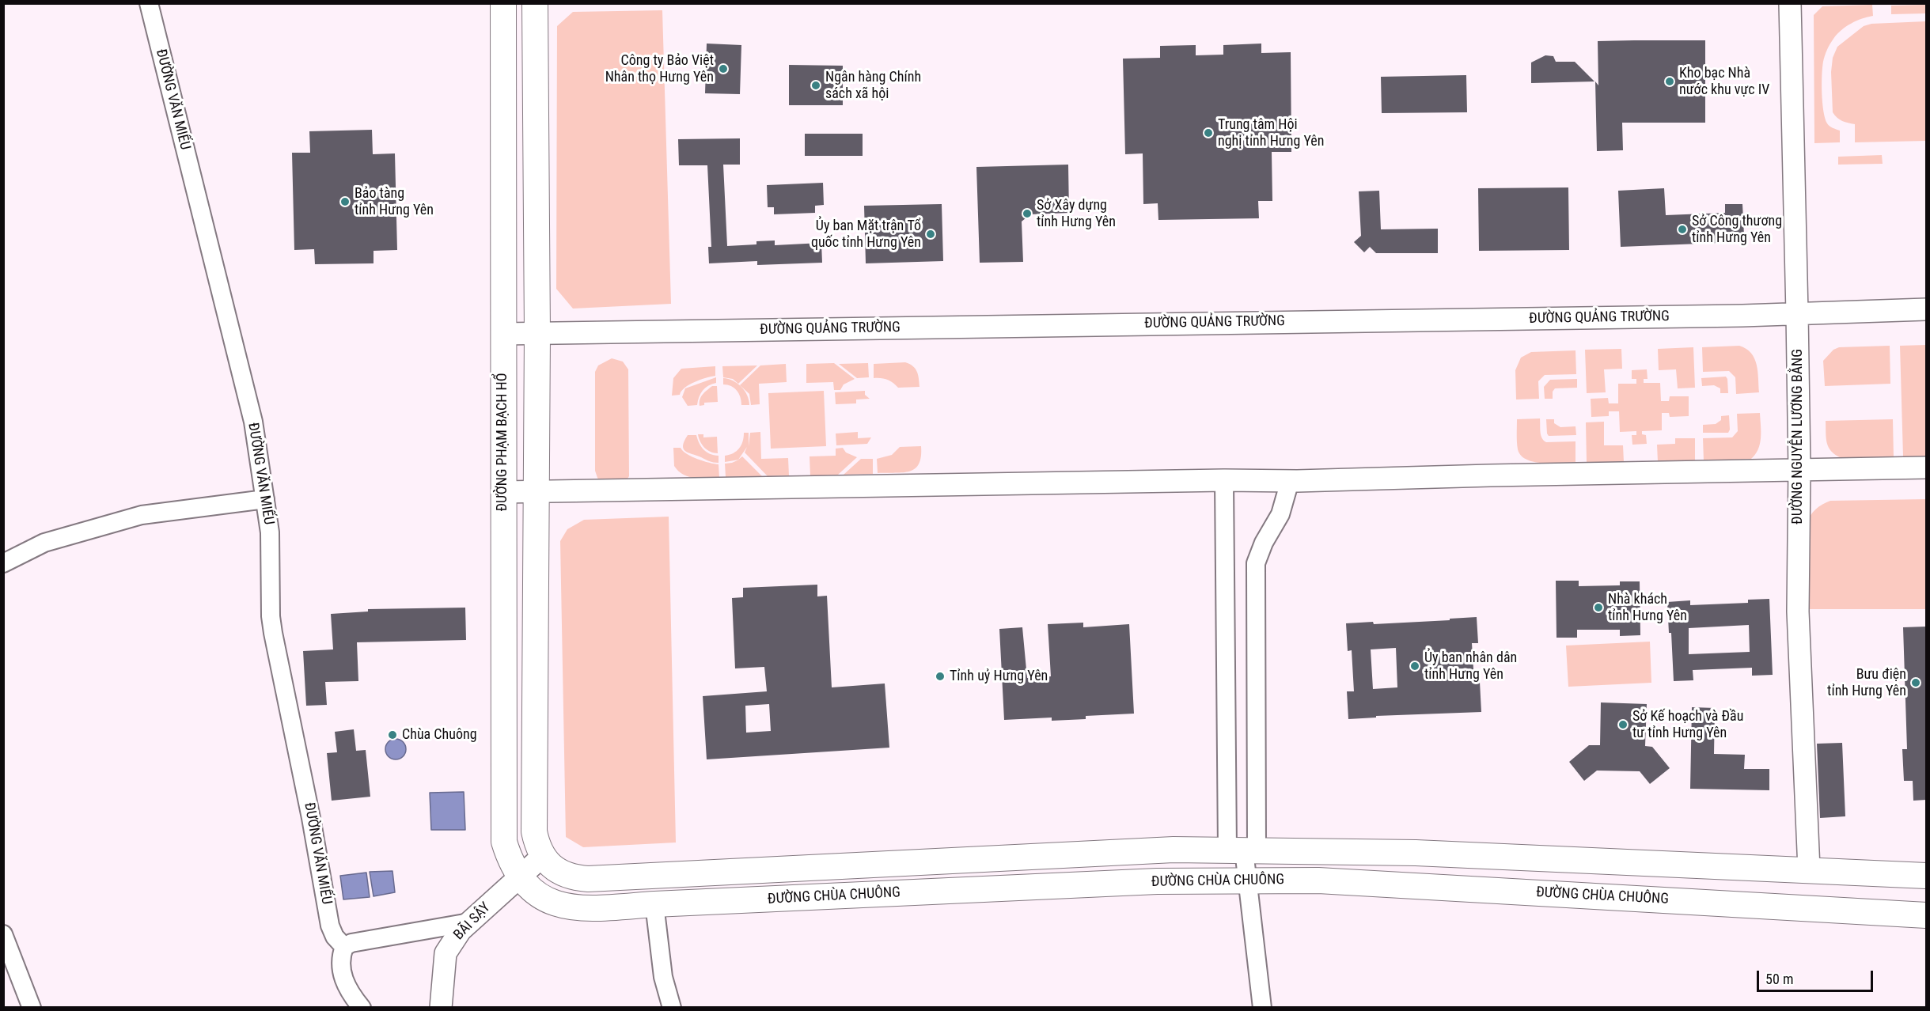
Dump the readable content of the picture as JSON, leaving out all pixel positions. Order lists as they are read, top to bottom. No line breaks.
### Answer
{"streets":{"main road":["ĐƯỜNG PHẠM BẠCH HỔ","ĐƯỜNG CHÙA CHUÔNG"],"street":["ĐƯỜNG VĂN MIẾU","ĐƯỜNG QUẢNG TRƯỜNG","ĐƯỜNG NGUYỄN LƯƠNG BẰNG","BÃI SẬY"]},"crossings":[["ĐƯỜNG QUẢNG TRƯỜNG","ĐƯỜNG NGUYỄN LƯƠNG BẰNG"],["ĐƯỜNG QUẢNG TRƯỜNG","ĐƯỜNG PHẠM BẠCH HỔ"],["ĐƯỜNG NGUYỄN LƯƠNG BẰNG","ĐƯỜNG CHÙA CHUÔNG"],["ĐƯỜNG PHẠM BẠCH HỔ","ĐƯỜNG CHÙA CHUÔNG"],["ĐƯỜNG PHẠM BẠCH HỔ","BÃI SẬY"],["ĐƯỜNG CHÙA CHUÔNG","BÃI SẬY"]],"places":["Công ty Bảo Việt Nhân thọ Hưng Yên","Kho bạc Nhà nước khu vực IV","Ngân hàng Chính sách xã hội","Trung tâm Hội nghị tỉnh Hưng Yên","Bảo tàng tỉnh Hưng Yên","Sở Xây dựng tỉnh Hưng Yên","Sở Công thương tỉnh Hưng Yên","Ủy ban Mặt trận Tổ quốc tỉnh Hưng Yên","Nhà khách tỉnh Hưng Yên","Ủy ban nhân dân tỉnh Hưng Yên","Tỉnh uỷ Hưng Yên","Bưu điện tỉnh Hưng Yên","Sở Kế hoạch và Đầu tư tỉnh Hưng Yên","Chùa Chuông"],"scale_bar":"50 m"}
